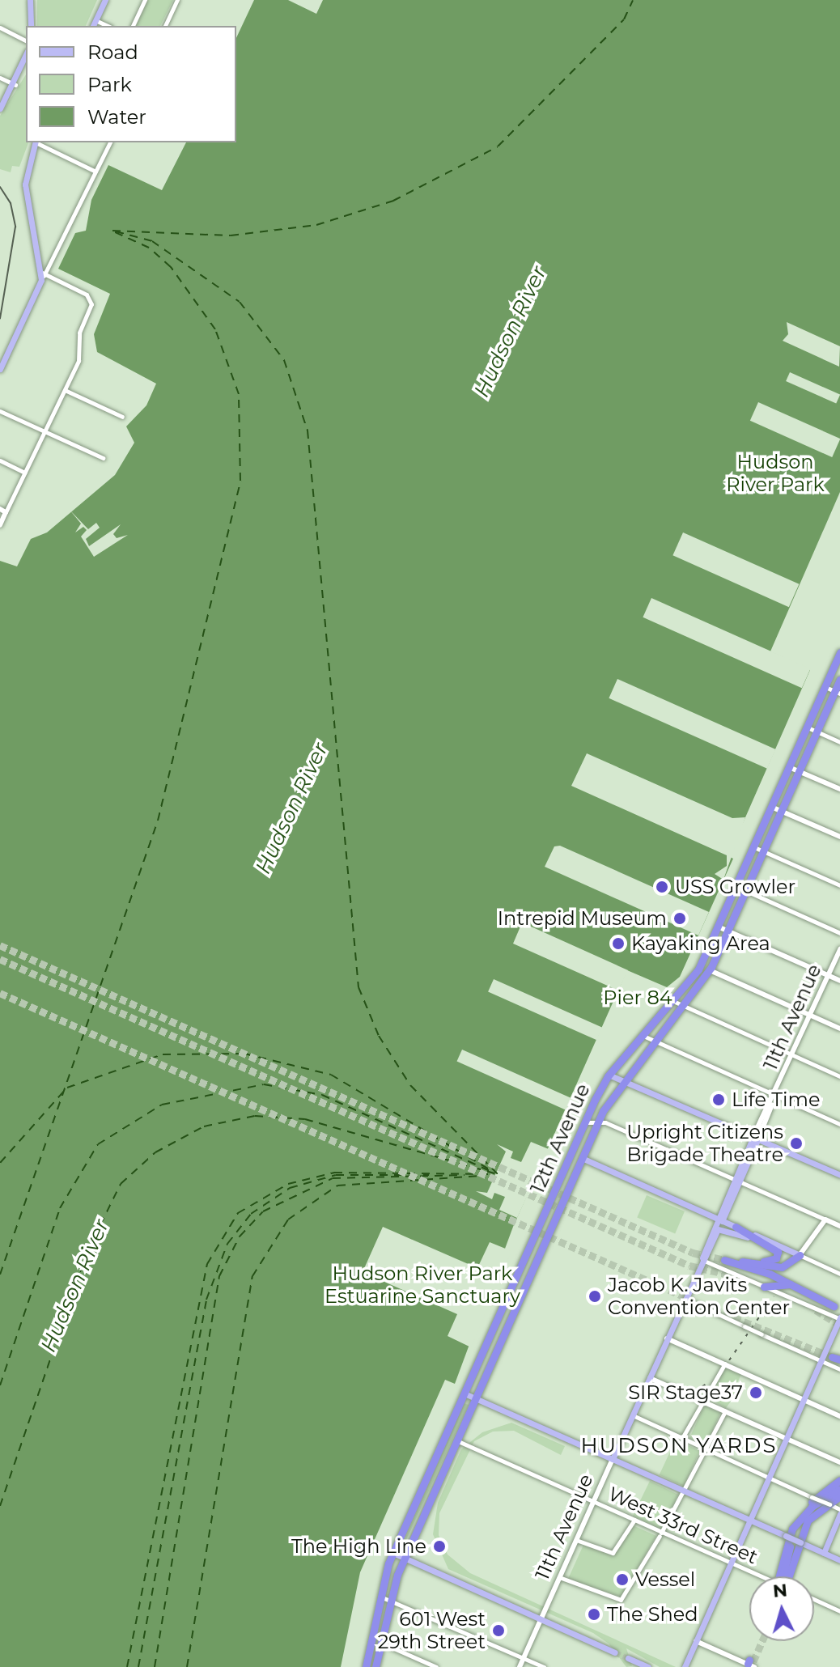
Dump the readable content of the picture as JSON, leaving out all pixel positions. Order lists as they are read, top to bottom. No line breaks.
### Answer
{"streets":{"highway":["12th Avenue"],"main road":["11th Avenue"],"street":["West 33rd Street"]},"crossings":[["11th Avenue","West 33rd Street"],["12th Avenue","West 33rd Street"]],"districts":["HUDSON YARDS"],"water":["Hudson River"],"parks":["Hudson River Park","Pier 84","Hudson River Park Estuarine Sanctuary"],"places":["USS Growler","Intrepid Museum","Kayaking Area","Life Time","Upright Citizens Brigade Theatre","Jacob K. Javits Convention Center","SIR Stage37","The High Line","Vessel","The Shed","601 West 29th Street"],"legend":["Road","Park","Water"],"north":"top"}
